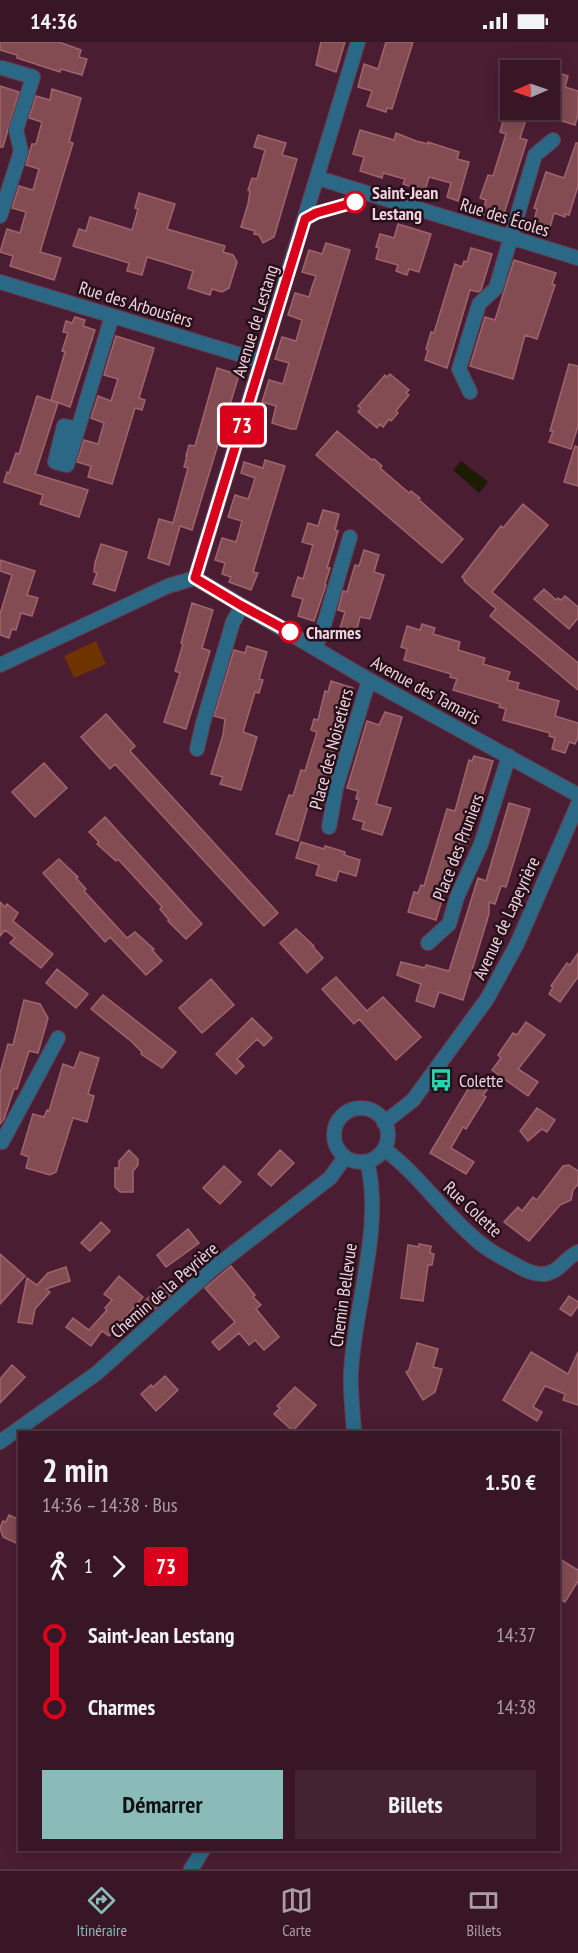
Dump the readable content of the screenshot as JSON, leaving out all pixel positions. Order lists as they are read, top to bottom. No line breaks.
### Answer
{"streets":{"street":["Rue des Écoles","Rue des Arbousiers","Avenue de Lestang","Avenue des Tamaris","Place des Noisetiers","Place des Pruniers","Avenue de Lapeyrière","Rue Colette","Chemin de la Peyrière","Chemin Bellevue"]},"crossings":[["Rue des Écoles","Avenue de Lestang"],["Rue des Arbousiers","Avenue de Lestang"],["Avenue de Lestang","Avenue des Tamaris"],["Avenue des Tamaris","Place des Noisetiers"],["Avenue des Tamaris","Place des Pruniers"],["Avenue de Lapeyrière","Rue Colette"],["Avenue de Lapeyrière","Chemin de la Peyrière"],["Avenue de Lapeyrière","Chemin Bellevue"],["Rue Colette","Chemin de la Peyrière"],["Rue Colette","Chemin Bellevue"],["Chemin de la Peyrière","Chemin Bellevue"]],"places":{"other":["Saint-Jean Lestang","Charmes"],"bus stop":["Colette"]},"lines":["bus line 73"],"north":"left","page":{"status":"14:36","on_map":"73","heading":["2 min","14:36 – 14:38 · Bus","1.50 €"],"legs":["1","73"],"list":[{"name":"Saint-Jean Lestang","value":"14:37"},{"name":"Charmes","value":"14:38"}],"buttons":["Démarrer","Billets"],"tabs":["Itinéraire","Carte","Billets"]}}
